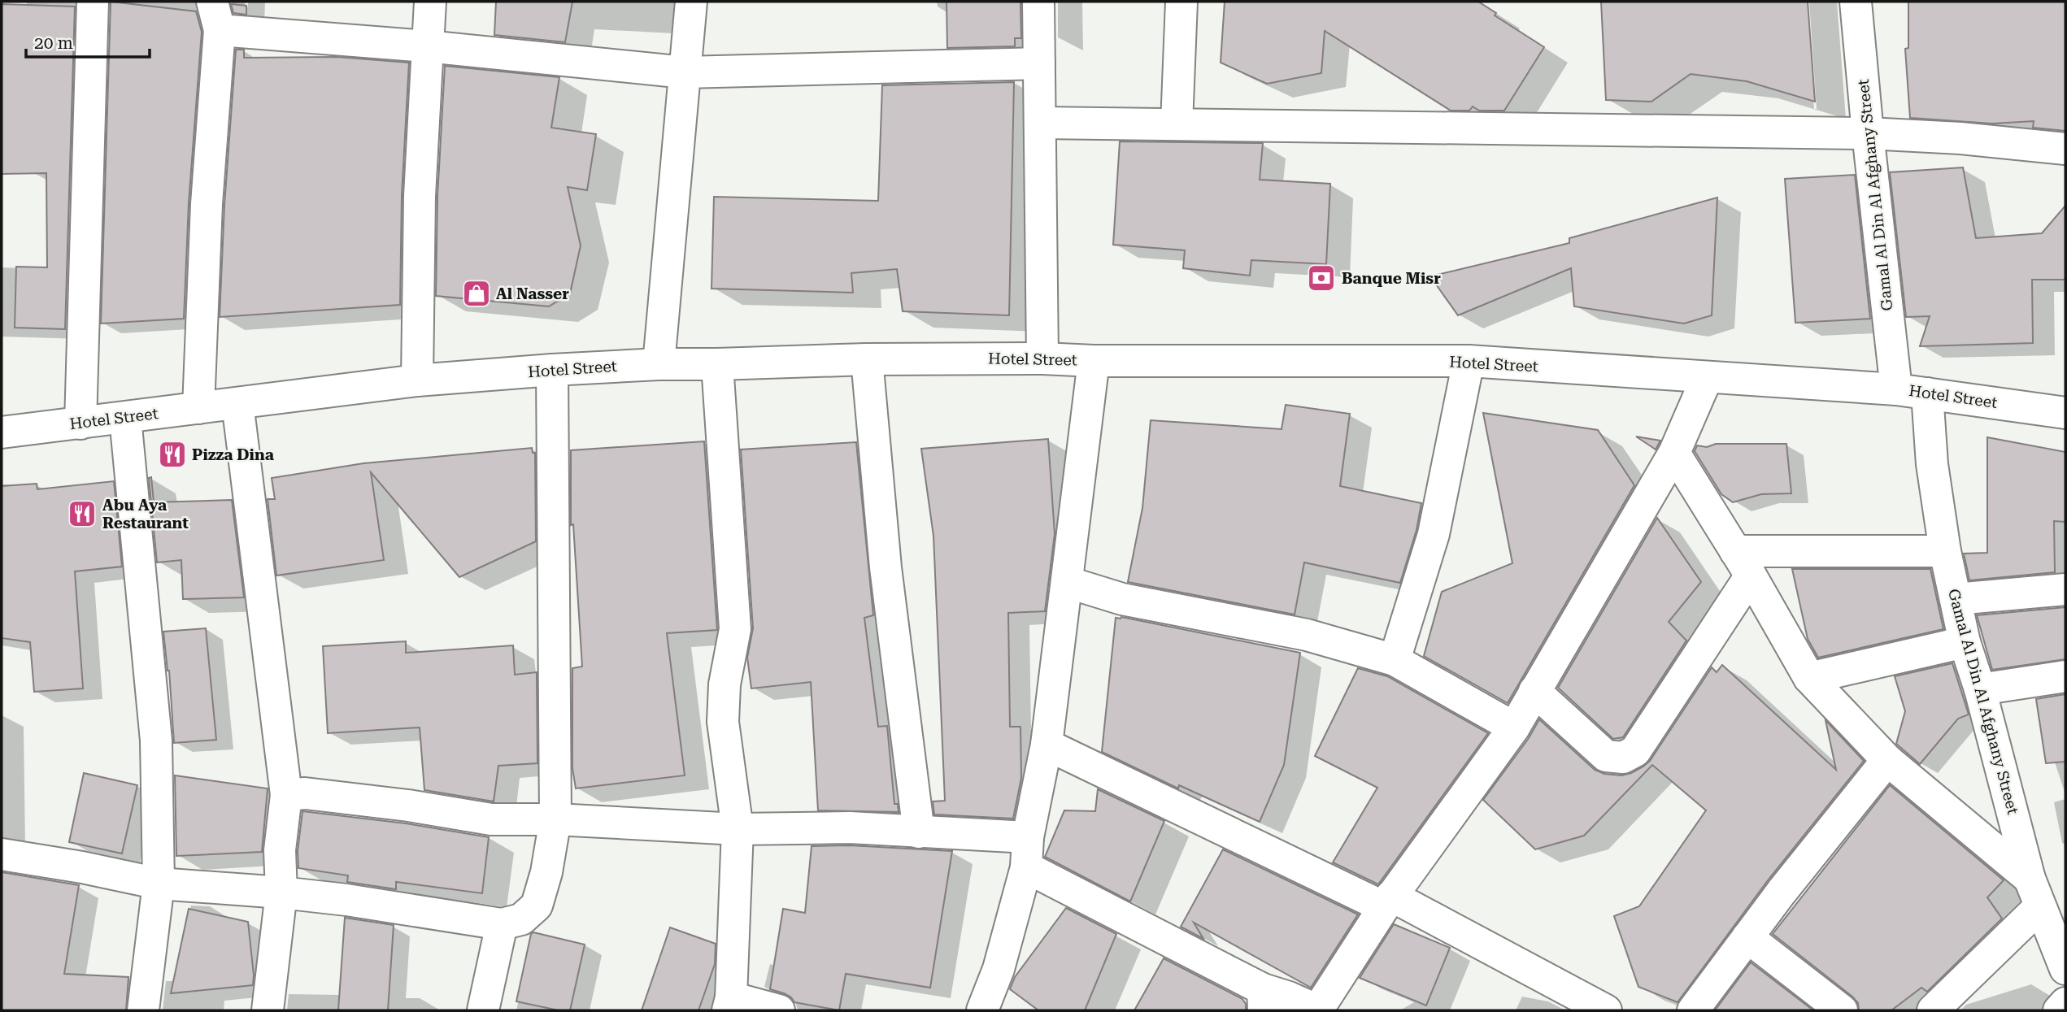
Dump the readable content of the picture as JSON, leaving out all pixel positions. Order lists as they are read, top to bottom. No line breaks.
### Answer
{"streets":{"street":["Gamal Al Din Al Afghany Street","Hotel Street"]},"crossings":[["Gamal Al Din Al Afghany Street","Hotel Street"]],"places":{"bank":["Banque Misr"],"shop":["Al Nasser"],"restaurant":["Pizza Dina","Abu Aya Restaurant"]},"scale_bar":"20 m"}
